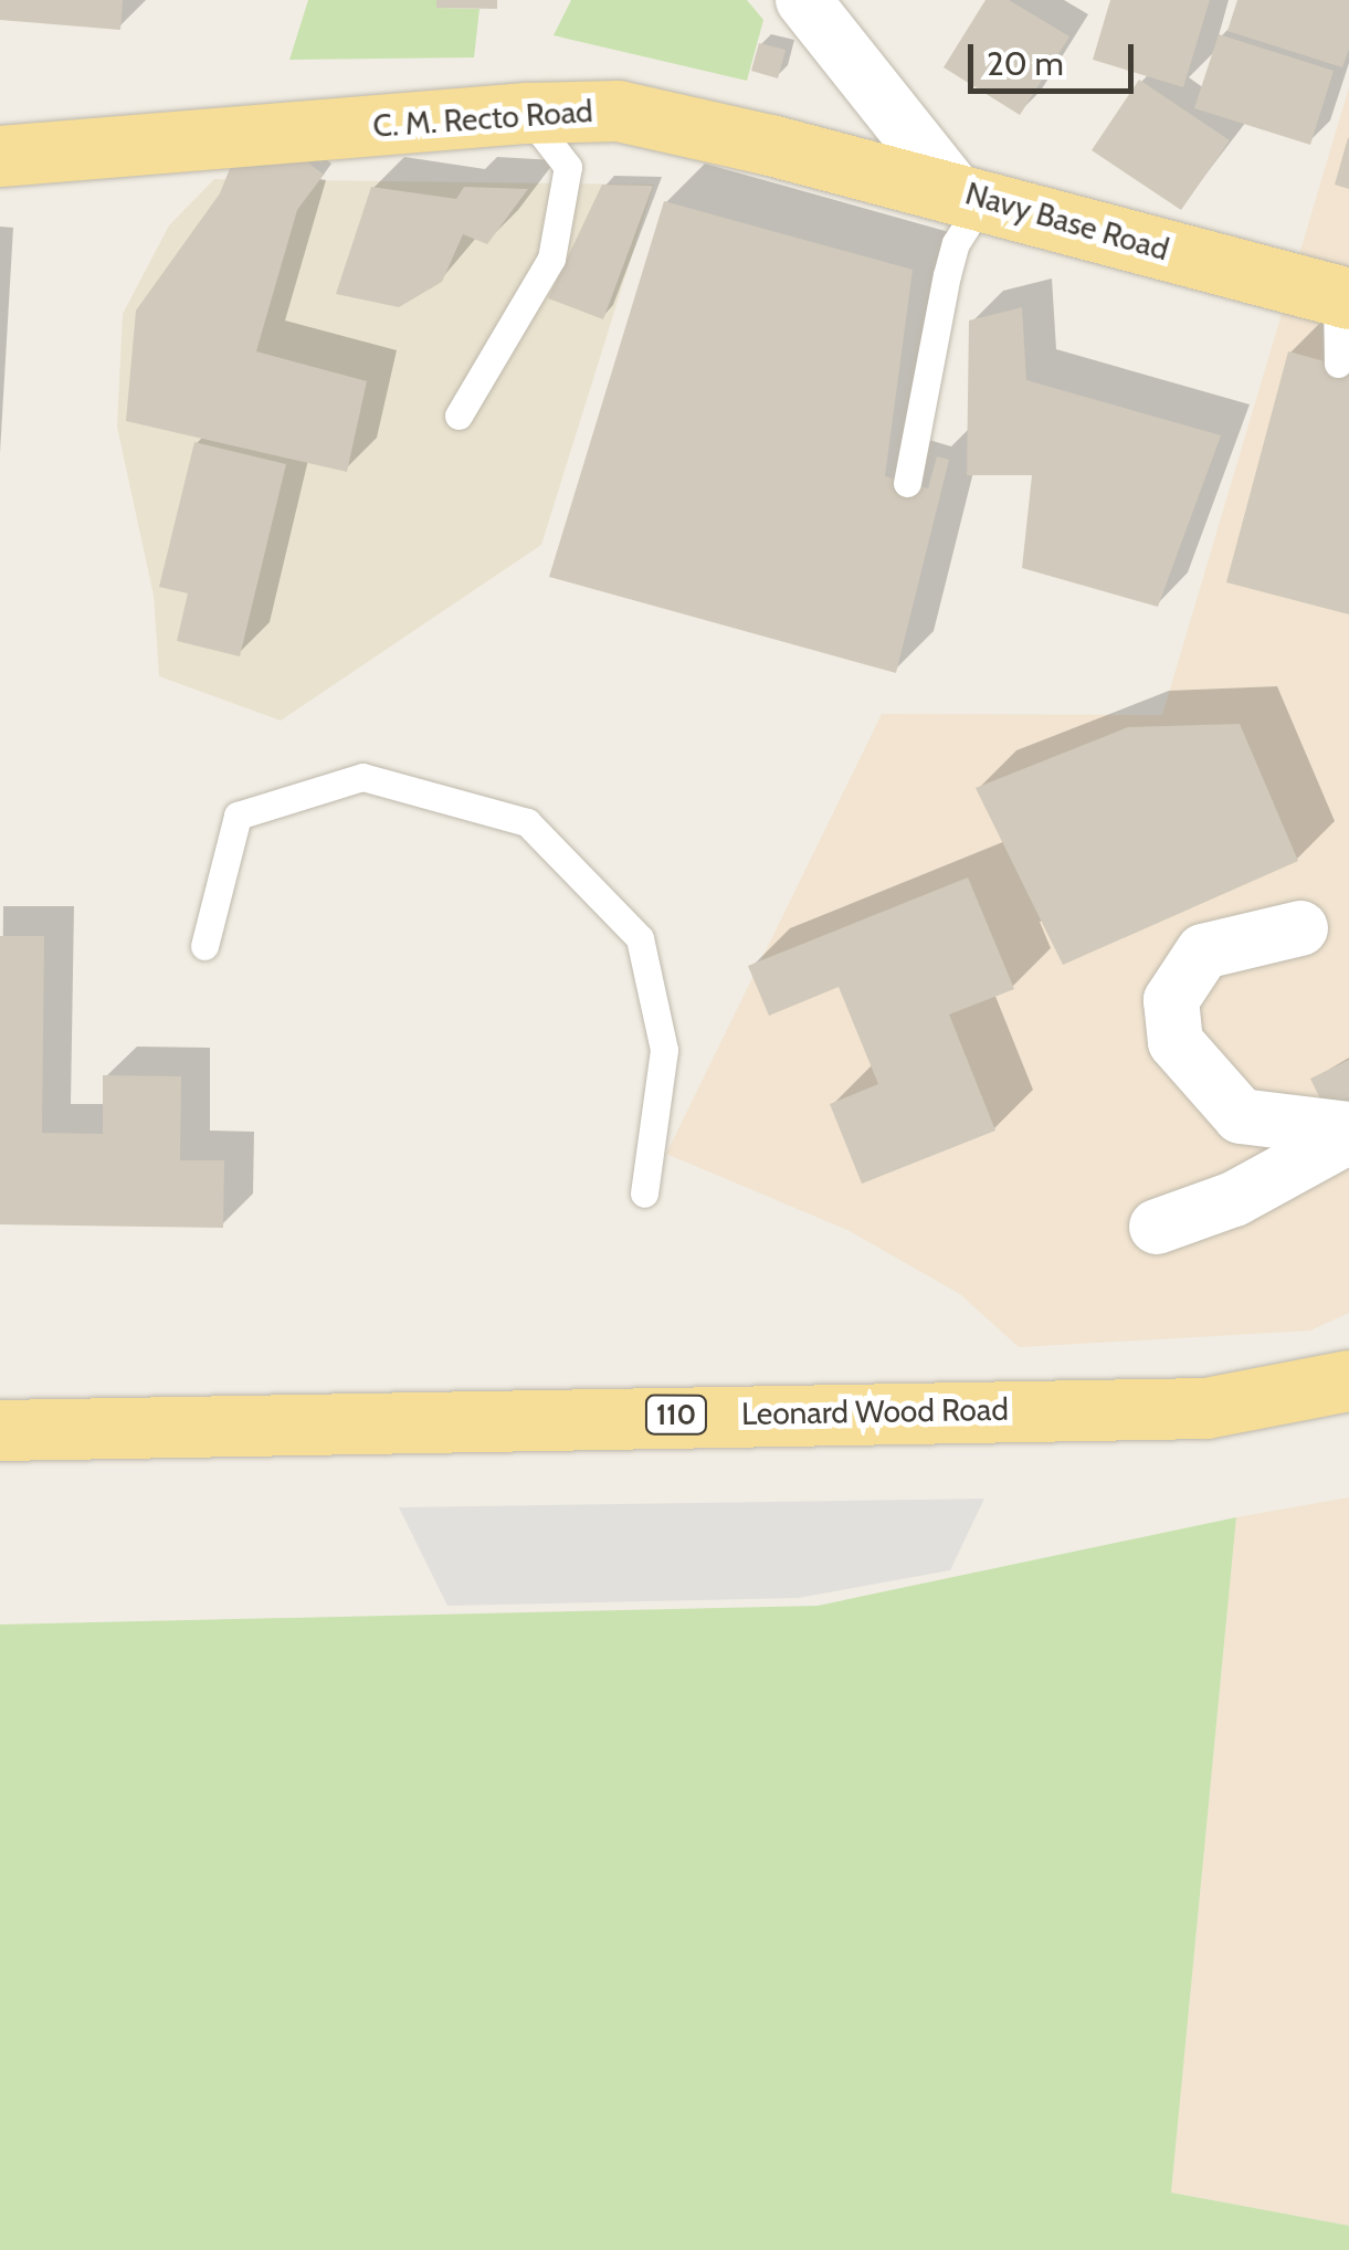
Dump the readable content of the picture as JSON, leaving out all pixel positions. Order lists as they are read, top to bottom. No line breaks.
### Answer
{"streets":{"main road":["C. M. Recto Road","Navy Base Road","Leonard Wood Road","110"]},"crossings":[["C. M. Recto Road","Navy Base Road"]],"scale_bar":"20 m"}
